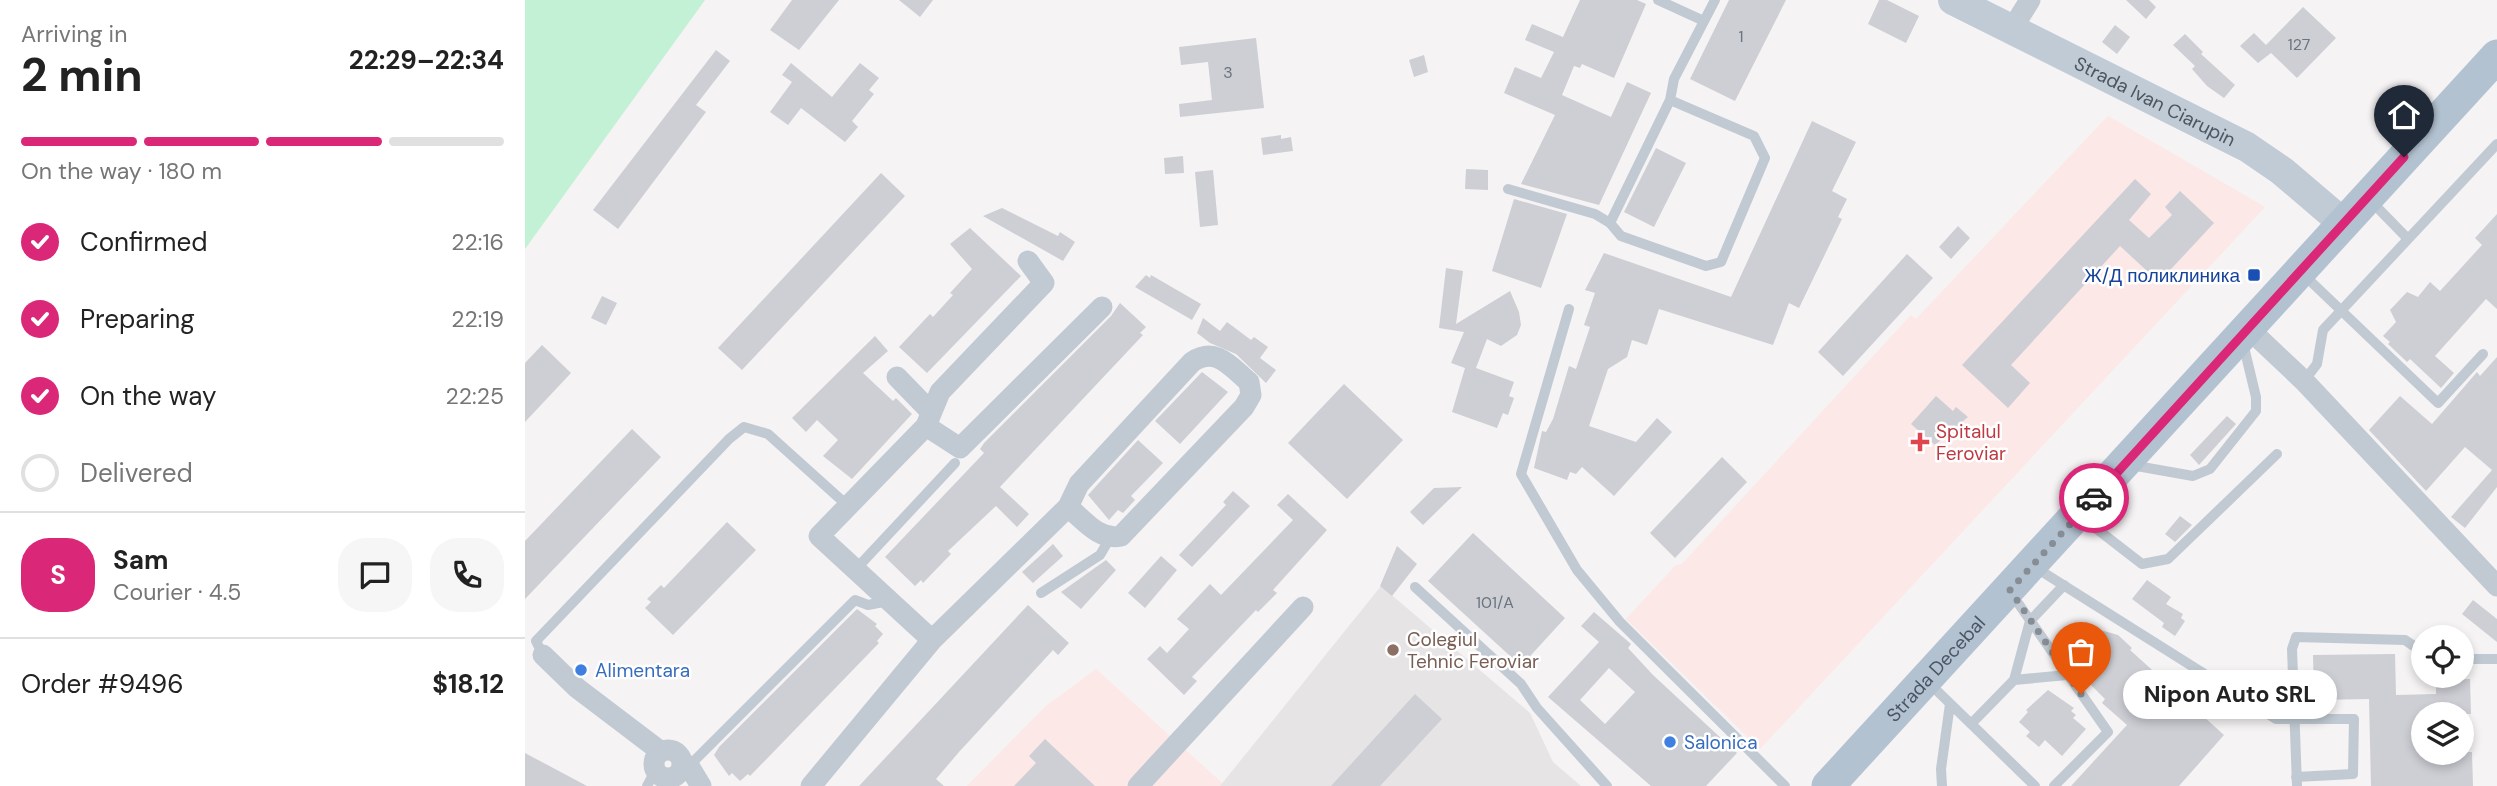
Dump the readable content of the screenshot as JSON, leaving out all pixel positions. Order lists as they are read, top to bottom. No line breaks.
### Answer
{"streets":{"main road":["Strada Decebal"],"street":["Strada Ivan Ciarupin"]},"crossings":[["Strada Ivan Ciarupin","Strada Decebal"]],"places":{"transit":["Ж/Д поликлиника"],"health":["Spitalul Feroviar"],"other":["Colegiul Tehnic Feroviar","Alimentara","Nipon Auto SRL","Salonica"]},"house_numbers":["1","127","3","101/A"],"page":{"heading":["2 min","Arriving in","22:29–22:34"],"panel":["Sam","Courier · 4.5","Order #9496","$18.12"],"bar":"On the way · 180 m","list":[["Confirmed","22:16"],["Preparing","22:19"],["On the way","22:25"],"Delivered"],"round":"S","bubble":"Nipon Auto SRL"}}
